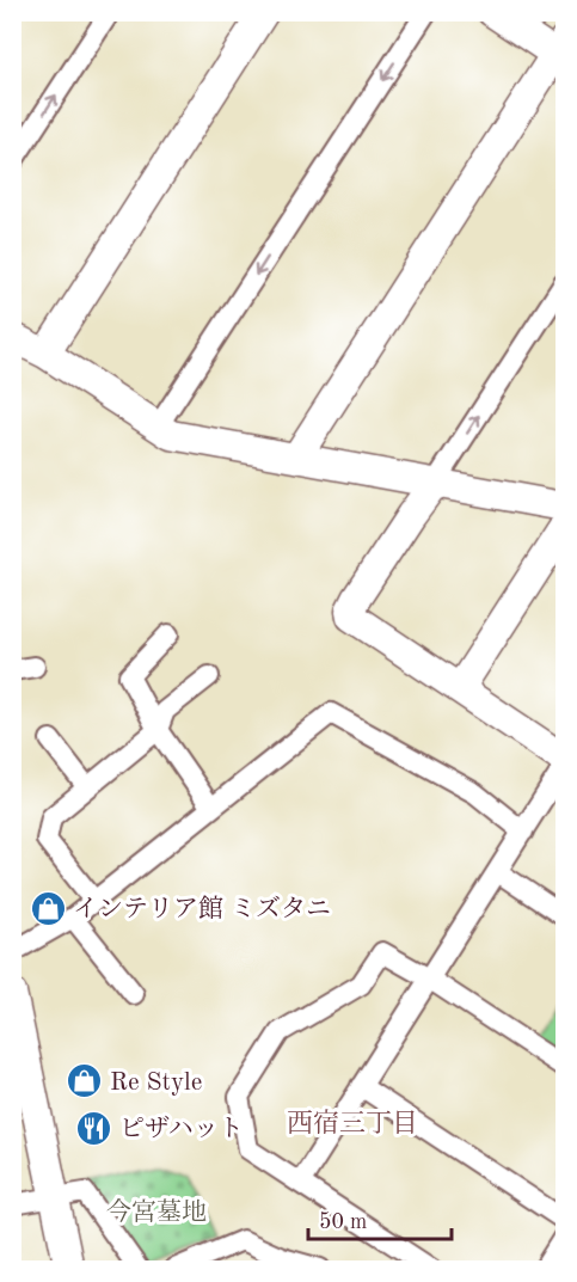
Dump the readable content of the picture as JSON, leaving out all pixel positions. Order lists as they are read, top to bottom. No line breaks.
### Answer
{"districts":["西宿三丁目"],"parks":["今宮墓地"],"places":{"shop":["インテリア館 ミズタニ","Re Style"],"restaurant":["ピザハット"]},"scale_bar":"50 m"}
